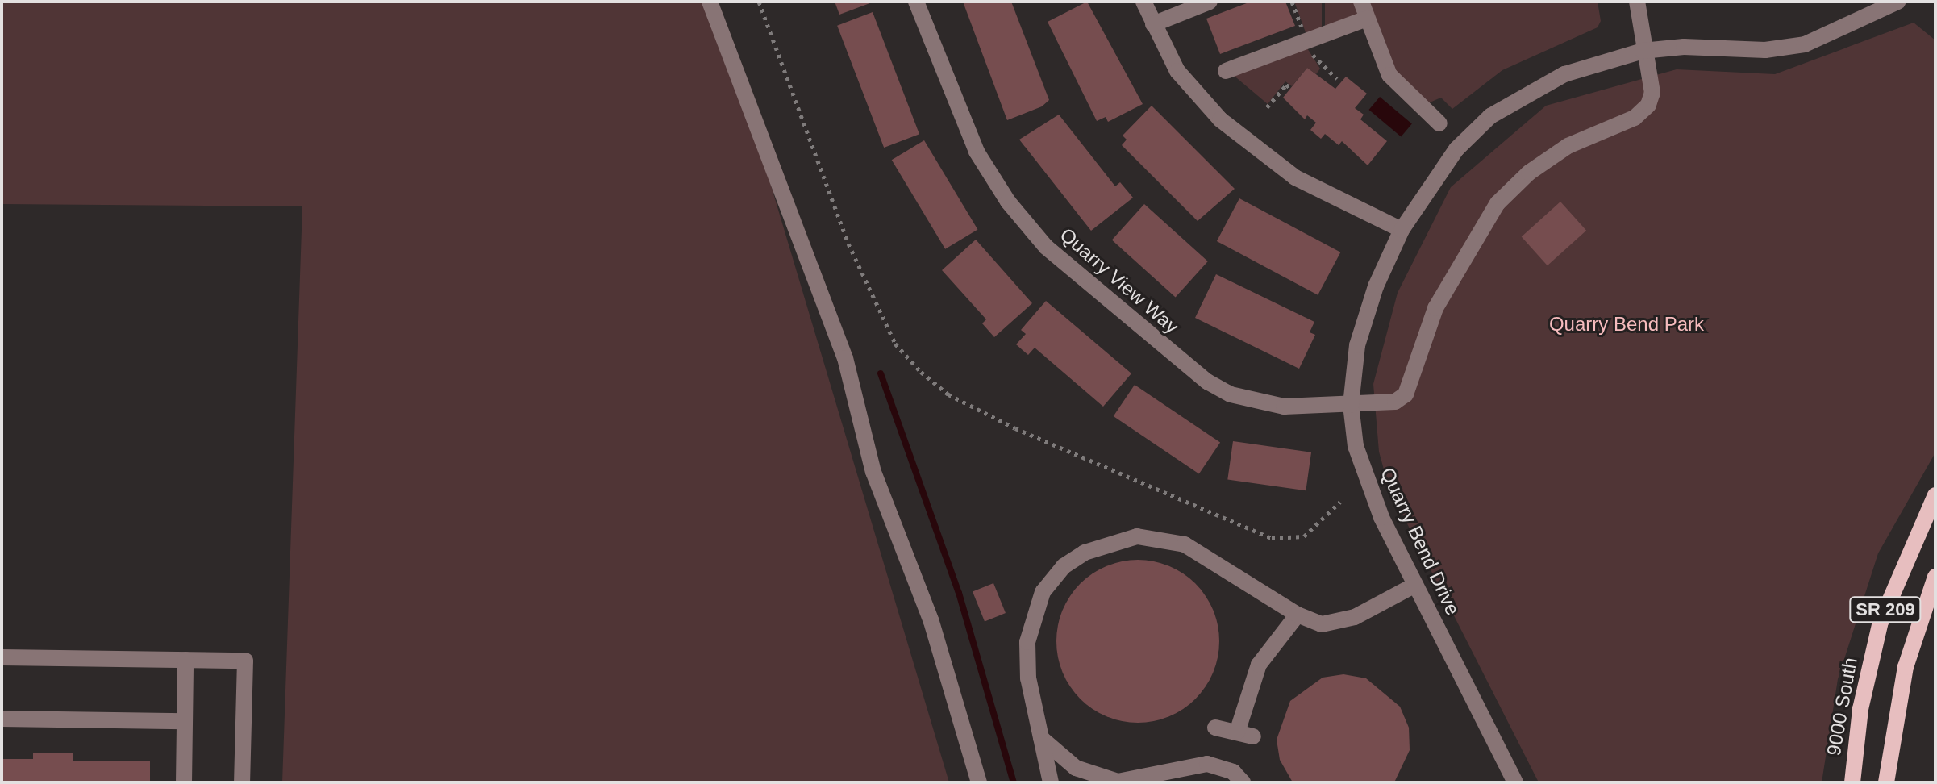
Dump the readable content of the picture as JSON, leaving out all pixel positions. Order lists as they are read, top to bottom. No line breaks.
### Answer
{"streets":{"main road":["SR 209","9000 South"],"street":["Quarry View Way","Quarry Bend Drive"]},"crossings":[["Quarry View Way","Quarry Bend Drive"]],"parks":["Quarry Bend Park"]}
